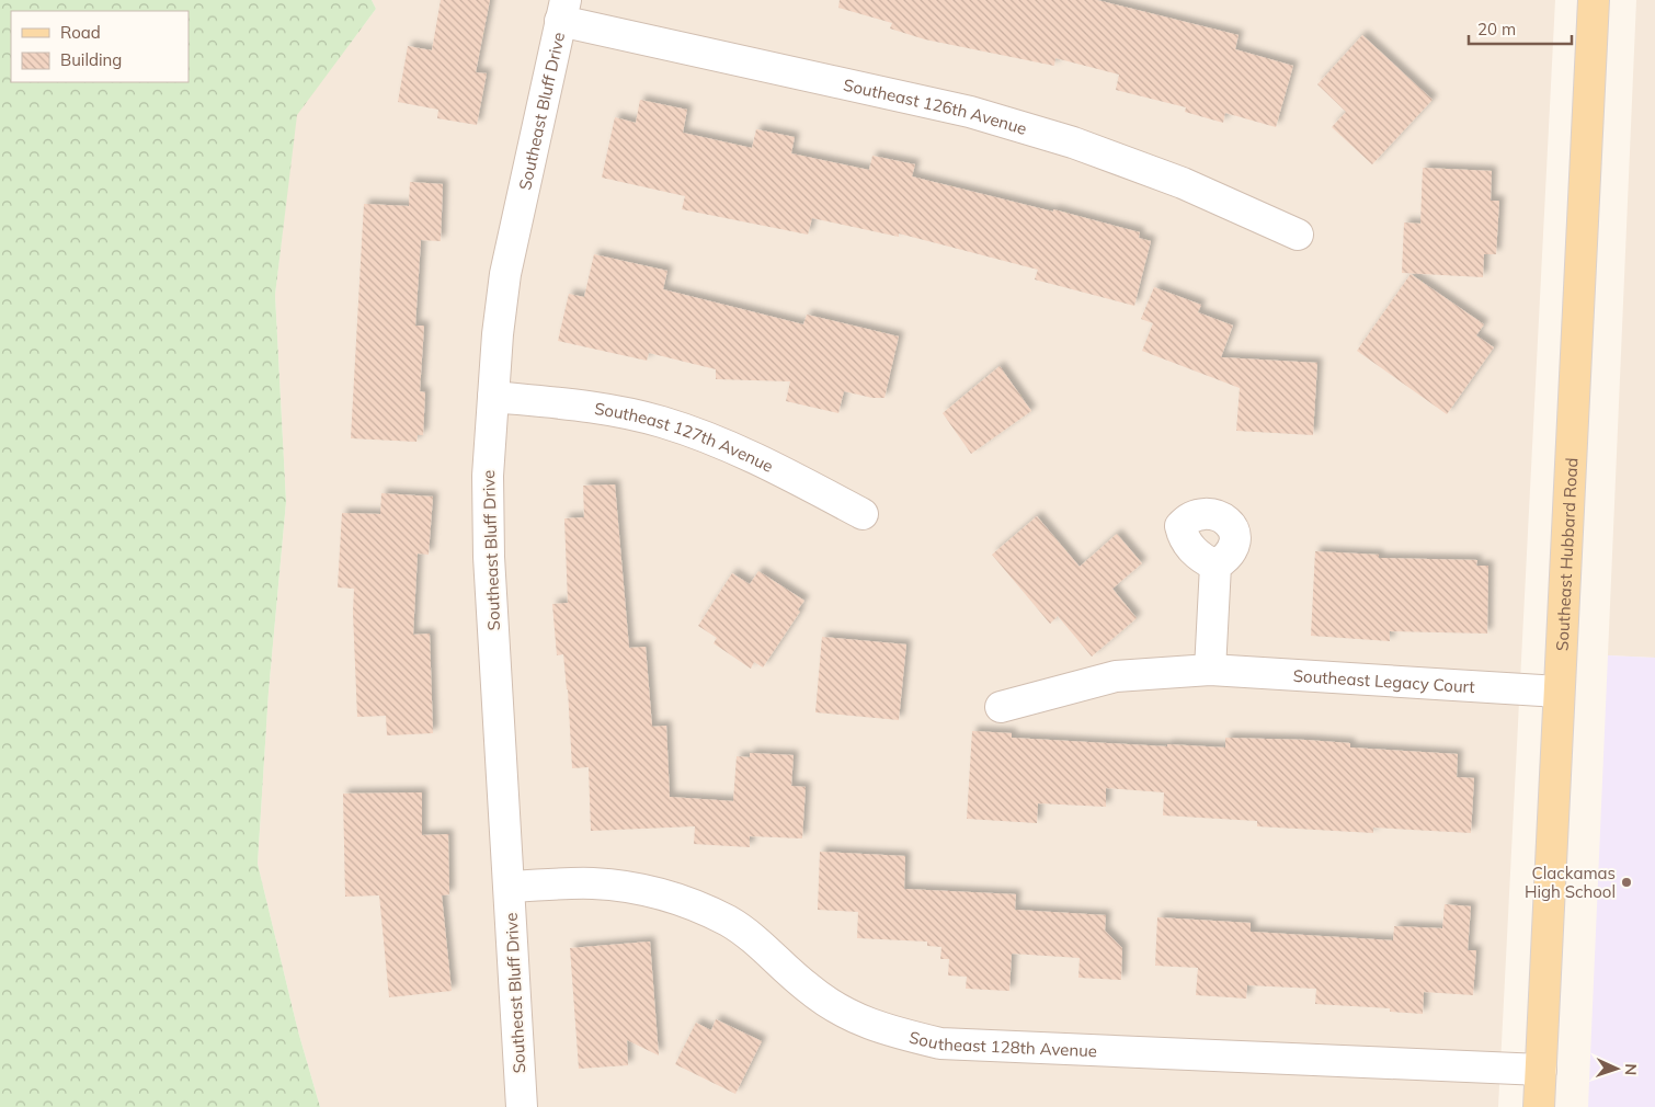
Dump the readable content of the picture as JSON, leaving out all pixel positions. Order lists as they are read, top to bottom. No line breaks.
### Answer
{"streets":{"main road":["Southeast Hubbard Road"],"street":["Southeast 126th Avenue","Southeast Bluff Drive","Southeast 127th Avenue","Southeast Legacy Court","Southeast 128th Avenue"]},"crossings":[["Southeast 126th Avenue","Southeast Bluff Drive"],["Southeast Bluff Drive","Southeast 127th Avenue"],["Southeast Bluff Drive","Southeast 128th Avenue"],["Southeast Hubbard Road","Southeast Legacy Court"],["Southeast Hubbard Road","Southeast 128th Avenue"]],"places":["Clackamas High School"],"legend":["Road","Building"],"scale_bar":"20 m","north":"right"}
